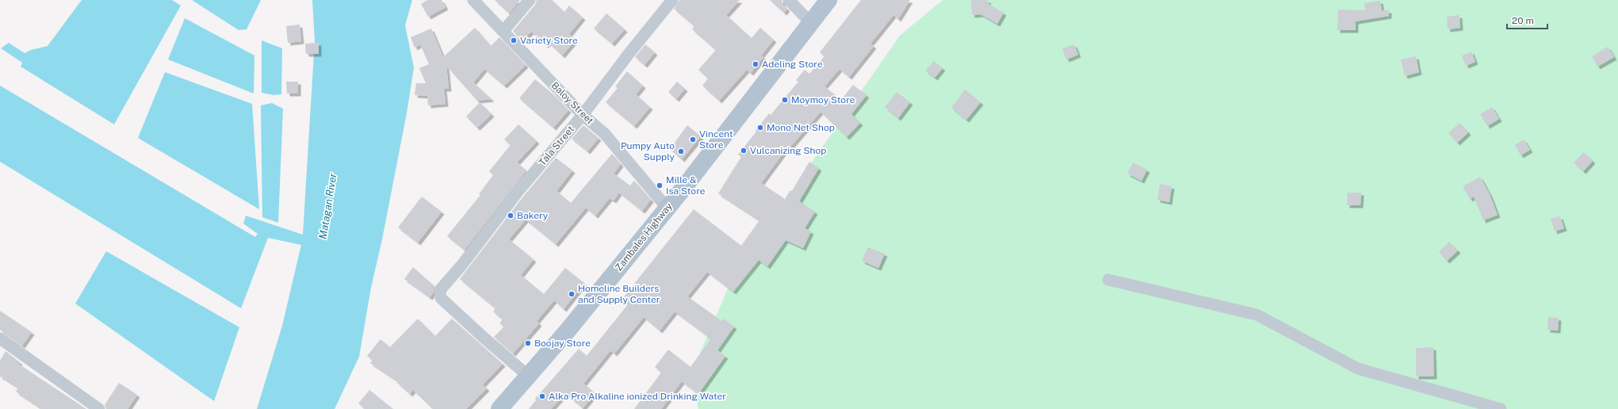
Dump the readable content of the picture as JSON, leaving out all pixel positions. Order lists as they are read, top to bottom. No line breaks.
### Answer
{"streets":{"main road":["Zambales Highway"],"street":["Baloy Street","Tala Street"]},"crossings":[["Baloy Street","Tala Street"],["Baloy Street","Zambales Highway"],["Tala Street","Zambales Highway"]],"water":["Matagan River"],"places":["Variety Store","Adeling Store","Moymoy Store","Mono Net Shop","Vincent Store","Vulcanizing Shop","Pumpy Auto Supply","Mille & Isa Store","Bakery","Homeline Builders and Supply Center","Boojay Store","Alka Pro Alkaline ionized Drinking Water"],"scale_bar":"20 m"}
